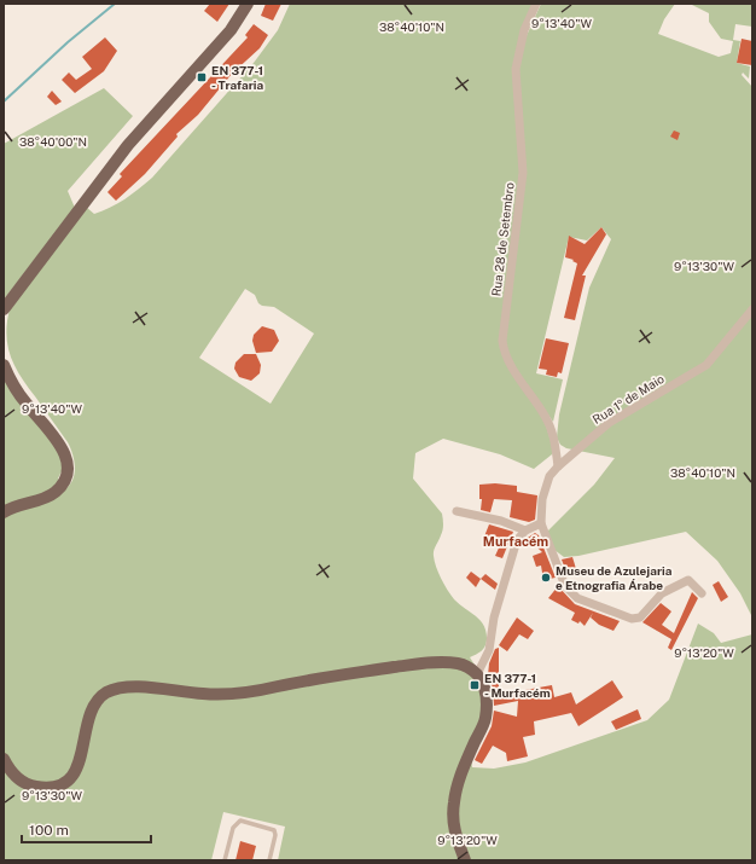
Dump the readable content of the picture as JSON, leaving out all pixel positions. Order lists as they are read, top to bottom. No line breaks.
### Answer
{"streets":{"street":["Rua 28 de Setembro","Rua 1º de Maio"]},"crossings":[["Rua 28 de Setembro","Rua 1º de Maio"]],"districts":["Murfacém"],"places":{"transit":["EN 377-1 - Trafaria","EN 377-1 - Murfacém"],"other":["Museu de Azulejaria e Etnografia Árabe"]},"scale_bar":"100 m","coordinates":["9°13'40\"W","38°40'10\"N","38°40'00\"N","9°13'30\"W","9°13'20\"W"]}
